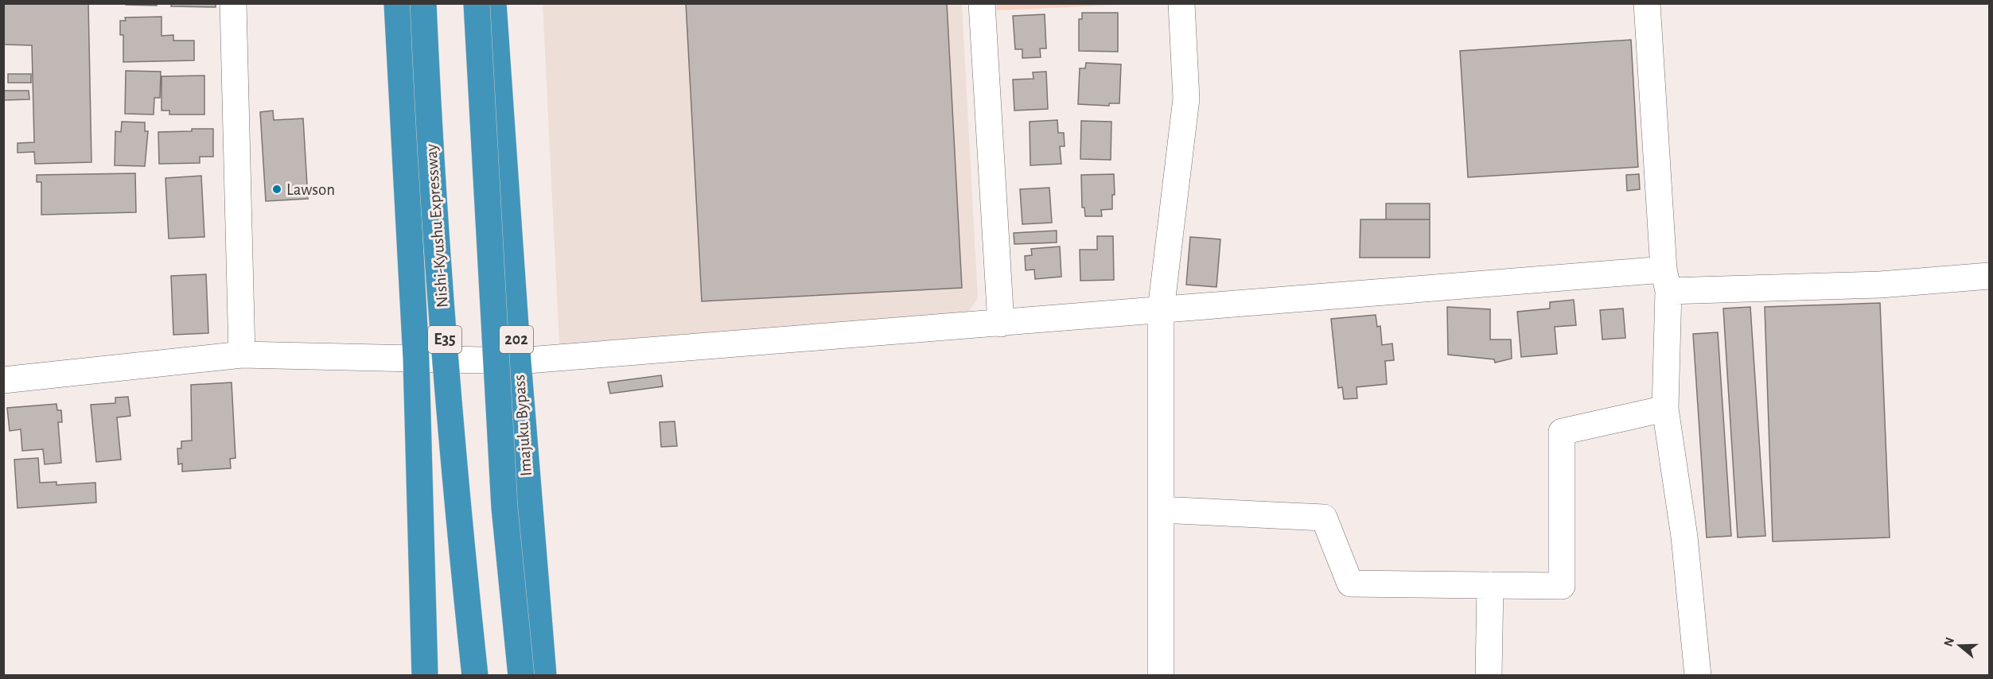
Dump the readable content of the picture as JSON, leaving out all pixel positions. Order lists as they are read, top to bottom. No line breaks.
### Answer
{"streets":{"highway":["Nishi-Kyushu Expressway","E35","202","Imajuku Bypass"]},"places":["Lawson"],"north":"left"}
